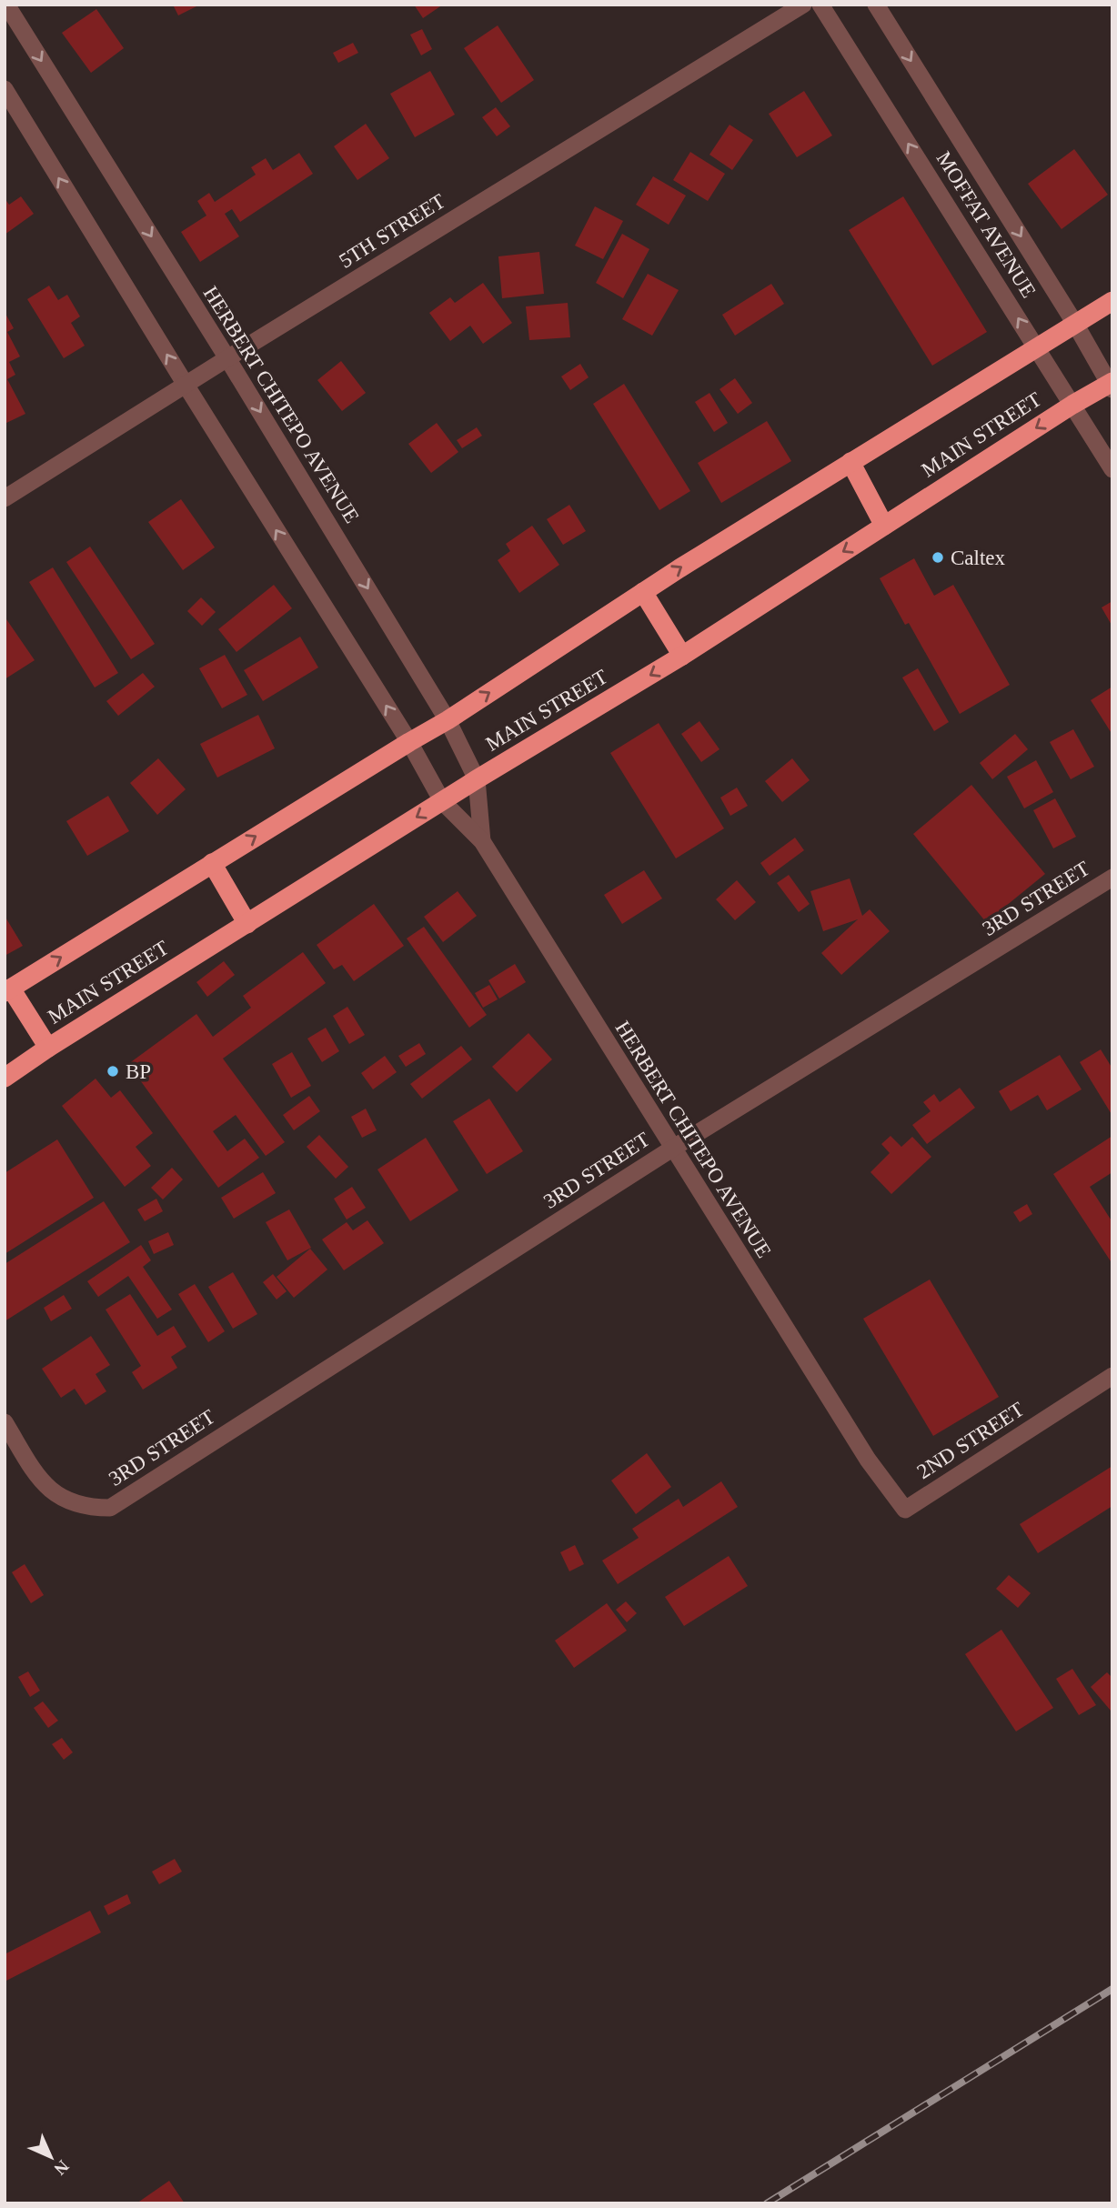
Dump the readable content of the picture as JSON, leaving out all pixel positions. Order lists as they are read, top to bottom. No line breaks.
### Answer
{"streets":{"highway":["MAIN STREET"],"street":["MOFFAT AVENUE","5TH STREET","HERBERT CHITEPO AVENUE","3RD STREET","2ND STREET"]},"crossings":[["MOFFAT AVENUE","MAIN STREET"],["5TH STREET","HERBERT CHITEPO AVENUE"],["HERBERT CHITEPO AVENUE","MAIN STREET"],["HERBERT CHITEPO AVENUE","3RD STREET"],["HERBERT CHITEPO AVENUE","2ND STREET"]],"places":["Caltex","BP"],"north":"bottom right"}
